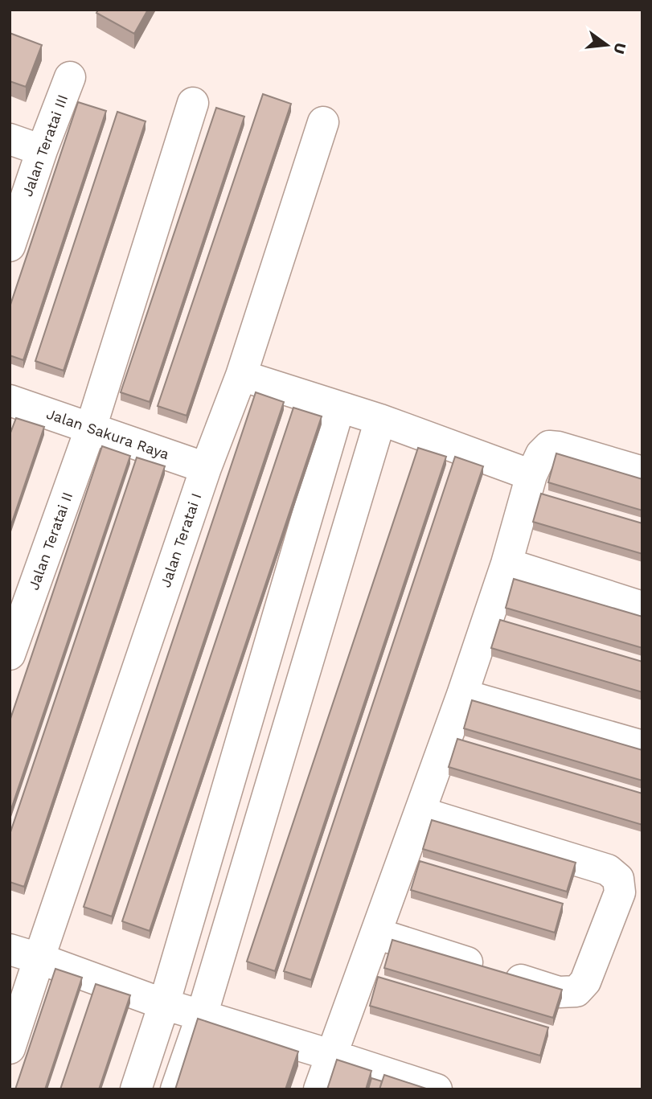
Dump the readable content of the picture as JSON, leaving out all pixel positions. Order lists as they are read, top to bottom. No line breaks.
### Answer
{"streets":{"street":["Jalan Teratai III","Jalan Sakura Raya","Jalan Teratai I","Jalan Teratai II"]},"crossings":[["Jalan Sakura Raya","Jalan Teratai I"],["Jalan Sakura Raya","Jalan Teratai II"]],"north":"right"}
